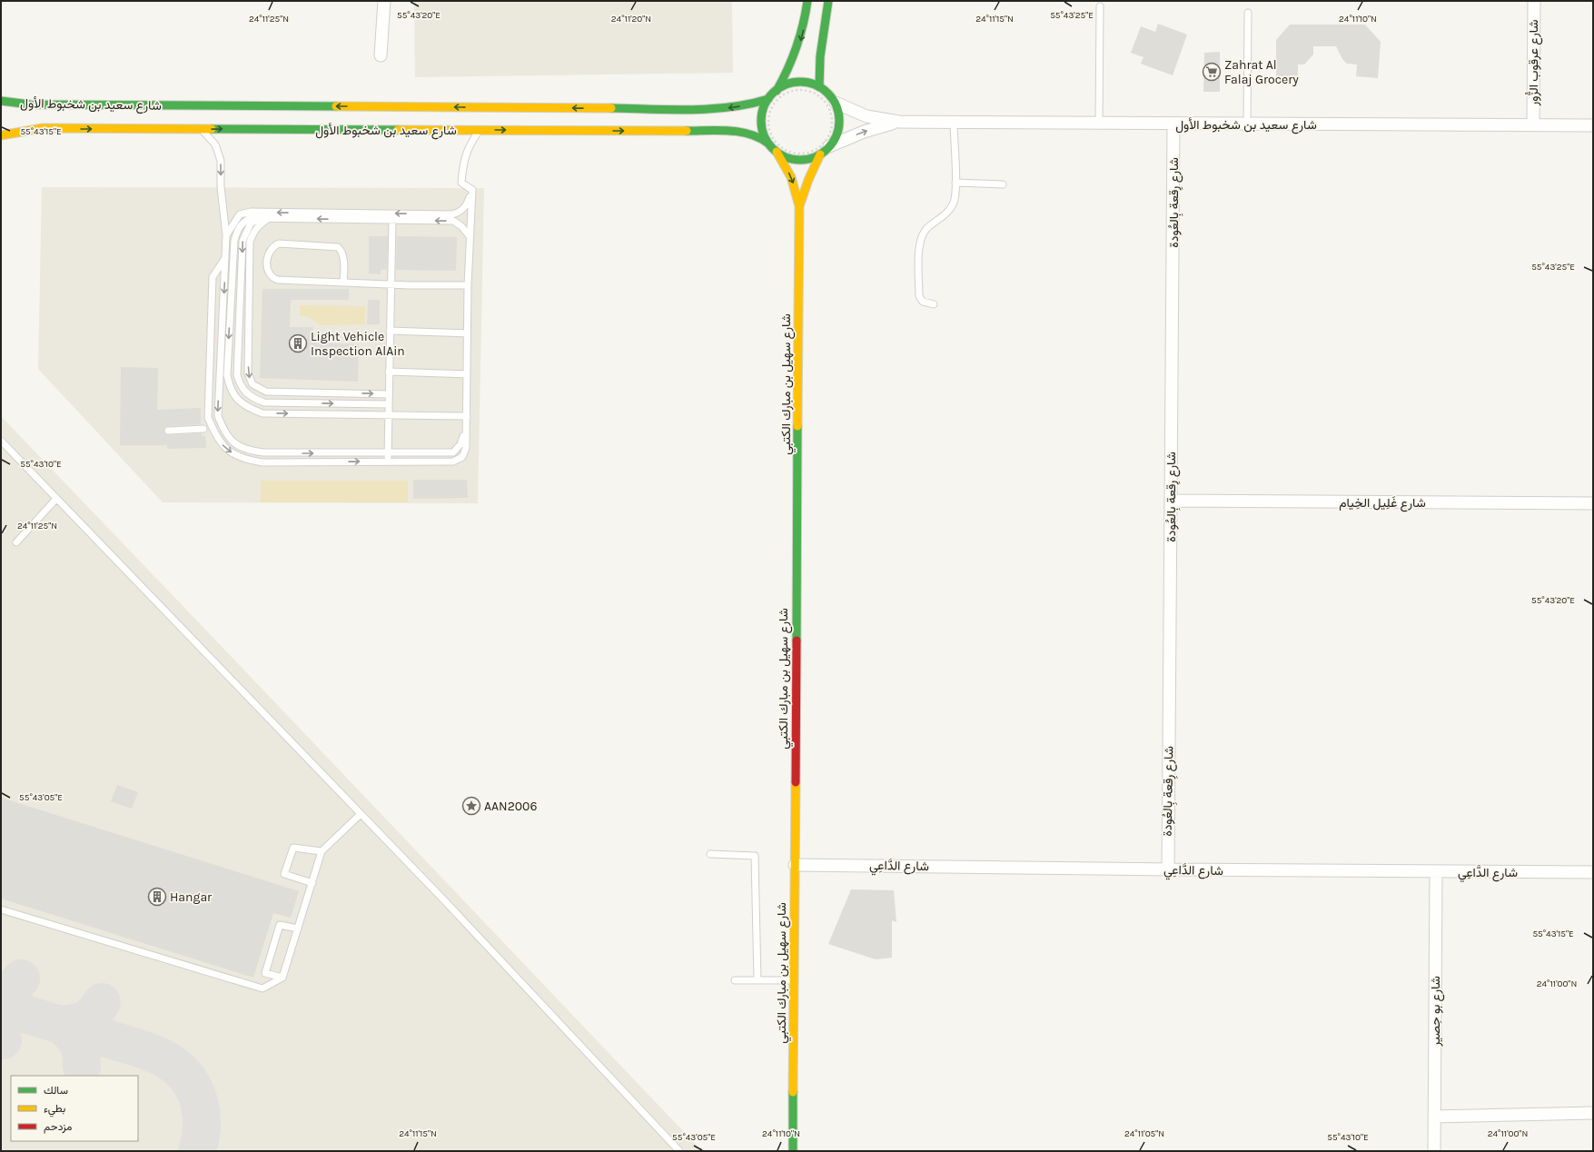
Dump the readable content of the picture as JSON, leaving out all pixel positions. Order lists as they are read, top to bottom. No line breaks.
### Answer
{"streets":{"street":["شارع عرقوب الزُّور","شارع سعيد بن شخبوط الأول","شارع رِقعة بِالعُودة","شارع سهيل بن مبارك الكتبي","شارع غَلِيل الخِيام","شارع الدَّاعِي","شارع بو حِصير"]},"crossings":[["شارع عرقوب الزُّور","شارع سعيد بن شخبوط الأول"],["شارع سعيد بن شخبوط الأول","شارع رِقعة بِالعُودة"],["شارع رِقعة بِالعُودة","شارع غَلِيل الخِيام"],["شارع رِقعة بِالعُودة","شارع الدَّاعِي"],["شارع سهيل بن مبارك الكتبي","شارع الدَّاعِي"],["شارع الدَّاعِي","شارع بو حِصير"]],"places":{"supermarket":["Zahrat Al Falaj Grocery"],"building":["Light Vehicle Inspection AlAin","Hangar"],"place":["AAN2006"]},"legend":["سالك","بطيء","مزدحم"],"coordinates":["55°43'20\"E","55°43'25\"E","24°11'25\"N","24°11'20\"N","24°11'15\"N","24°11'10\"N","55°43'15\"E","55°43'10\"E","55°43'05\"E","24°11'00\"N","24°11'05\"N"]}
